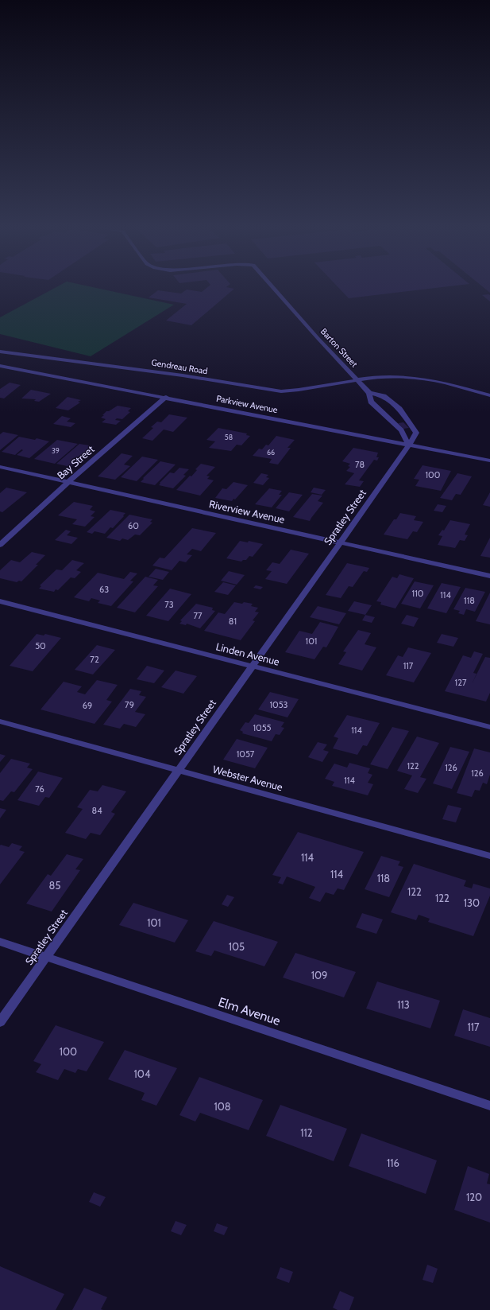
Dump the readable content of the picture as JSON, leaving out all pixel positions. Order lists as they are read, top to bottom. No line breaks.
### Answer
{"streets":{"street":["Barton Street","Gendreau Road","Parkview Avenue","Bay Street","Riverview Avenue","Spratley Street","Linden Avenue","Webster Avenue","Elm Avenue"]},"crossings":[["Barton Street","Gendreau Road"],["Barton Street","Parkview Avenue"],["Barton Street","Spratley Street"],["Parkview Avenue","Bay Street"],["Parkview Avenue","Spratley Street"],["Bay Street","Riverview Avenue"],["Riverview Avenue","Spratley Street"],["Spratley Street","Linden Avenue"],["Spratley Street","Webster Avenue"],["Spratley Street","Elm Avenue"]],"house_numbers":["58","39","66","78","100","60","63","110","114","118","73","77","81","101","50","72","117","127","79","1053","69","1055","114","1057","122","126","126","114","76","84","114","114","118","85","122","122","130","101","105","109","113","117","100","104","108","112","116","120"]}
